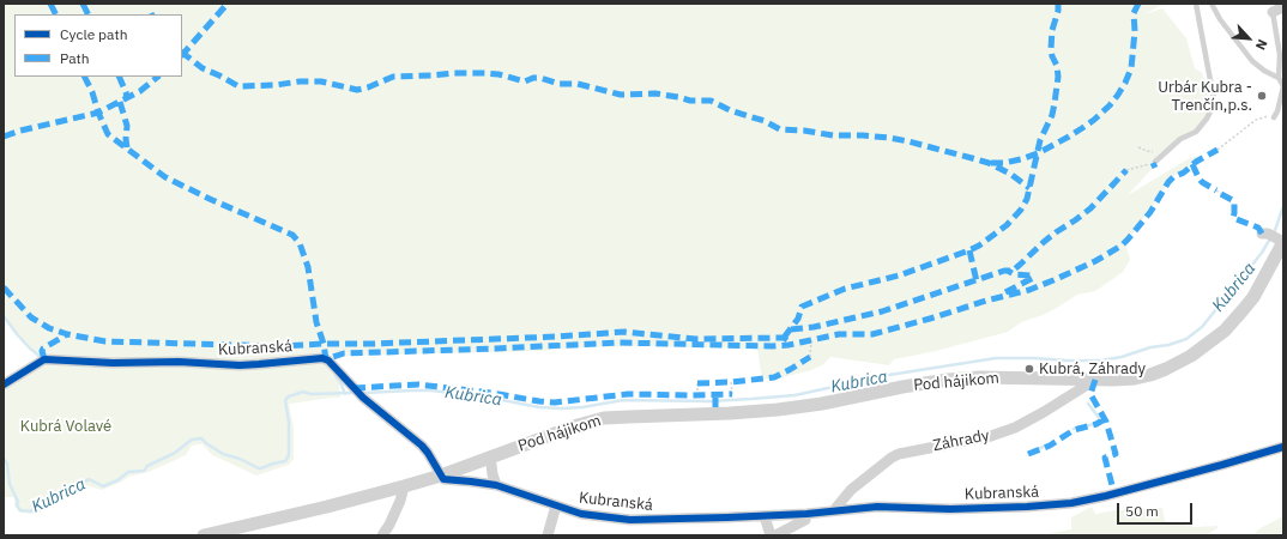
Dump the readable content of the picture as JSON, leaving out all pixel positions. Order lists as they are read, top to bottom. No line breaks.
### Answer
{"streets":{"street":["Kubranská","Pod hájikom","Záhrady"]},"crossings":[["Kubranská","Pod hájikom"],["Kubranská","Záhrady"],["Pod hájikom","Záhrady"]],"water":["Kubrica"],"parks":["Kubrá Volavé"],"places":["Urbár Kubra - Trenčín,p.s.","Kubrá, Záhrady"],"legend":["Cycle path","Path"],"scale_bar":"50 m","north":"bottom right"}
